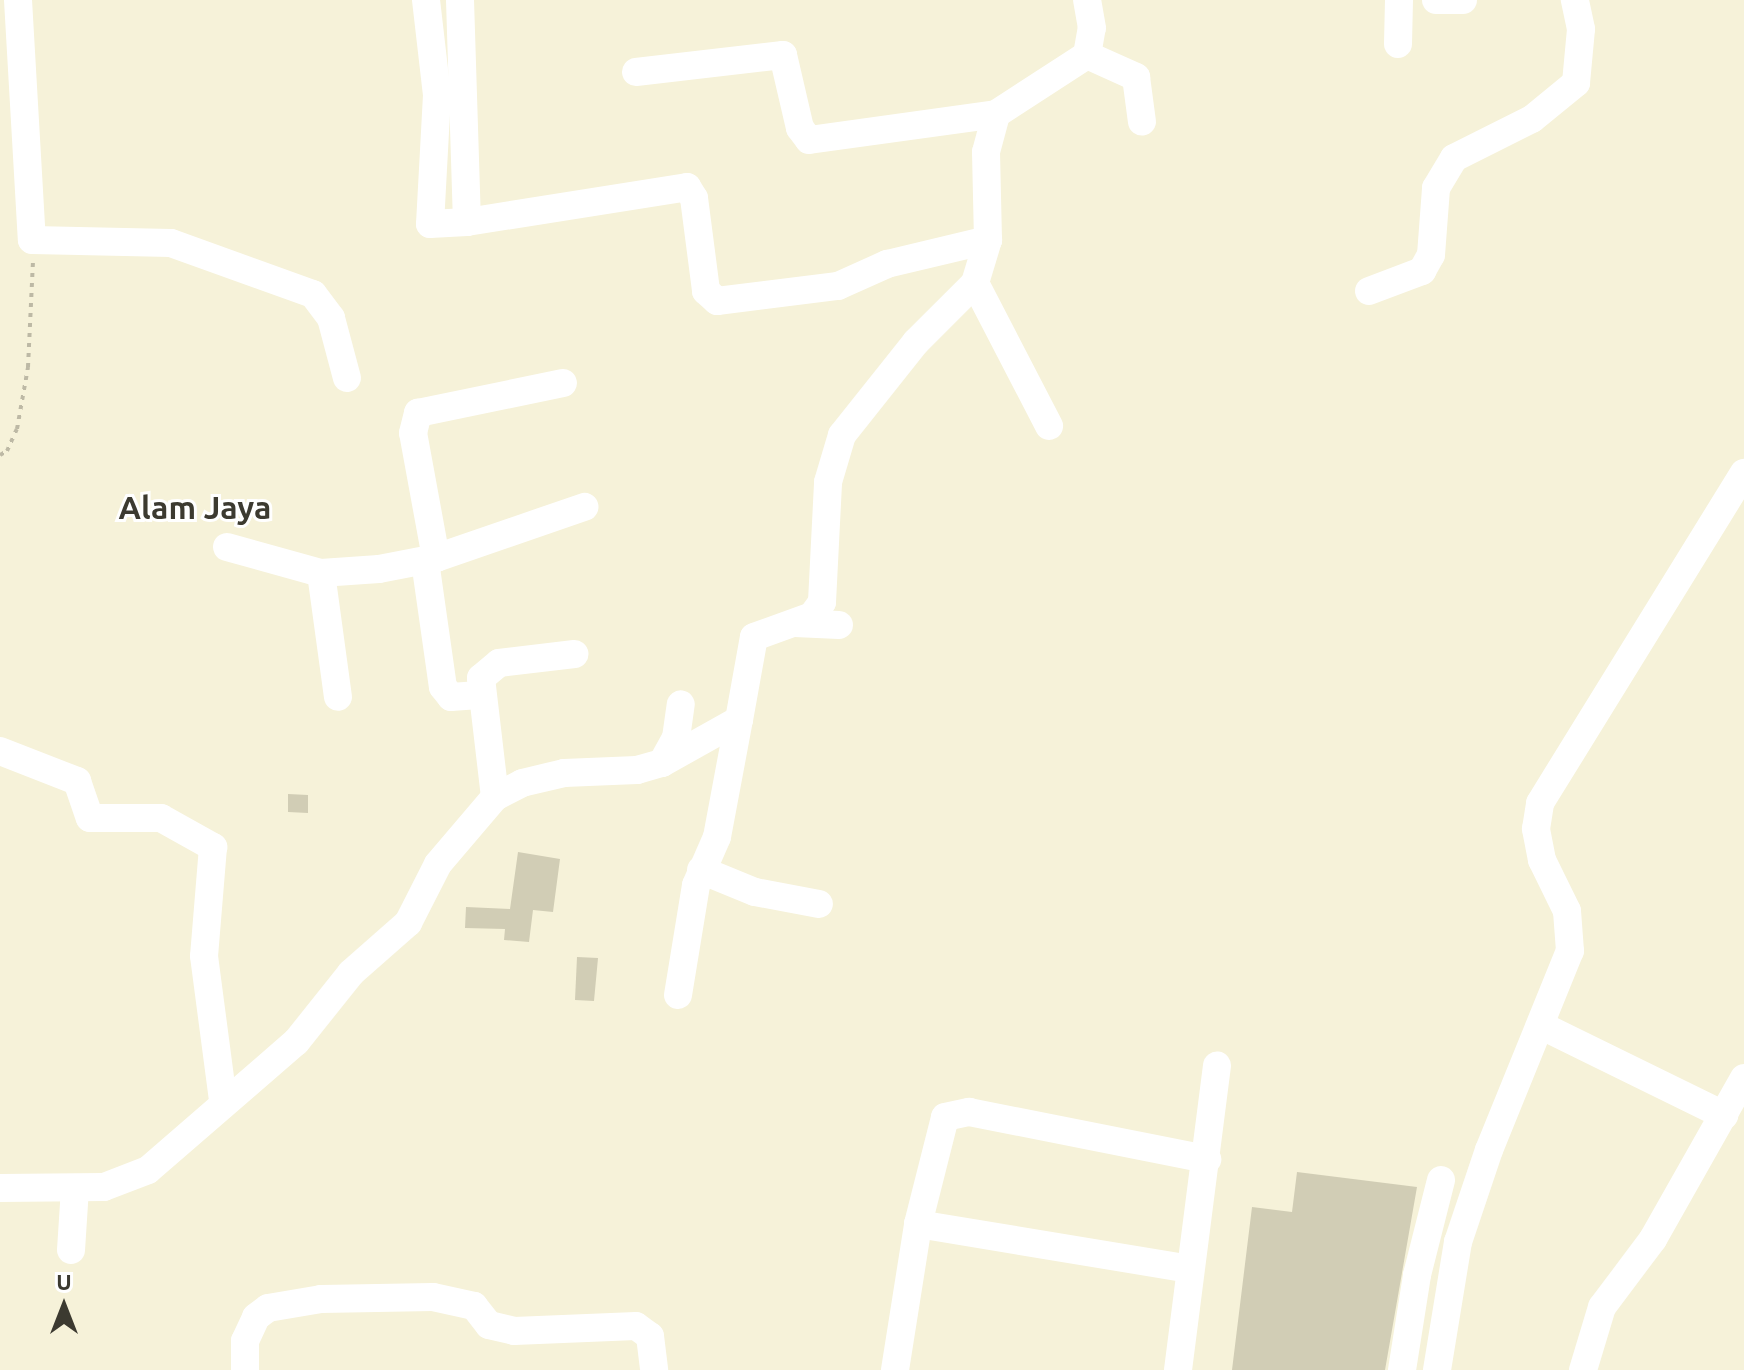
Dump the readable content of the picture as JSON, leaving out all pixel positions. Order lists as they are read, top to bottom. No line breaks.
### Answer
{"districts":["Alam Jaya"],"north":"top"}
